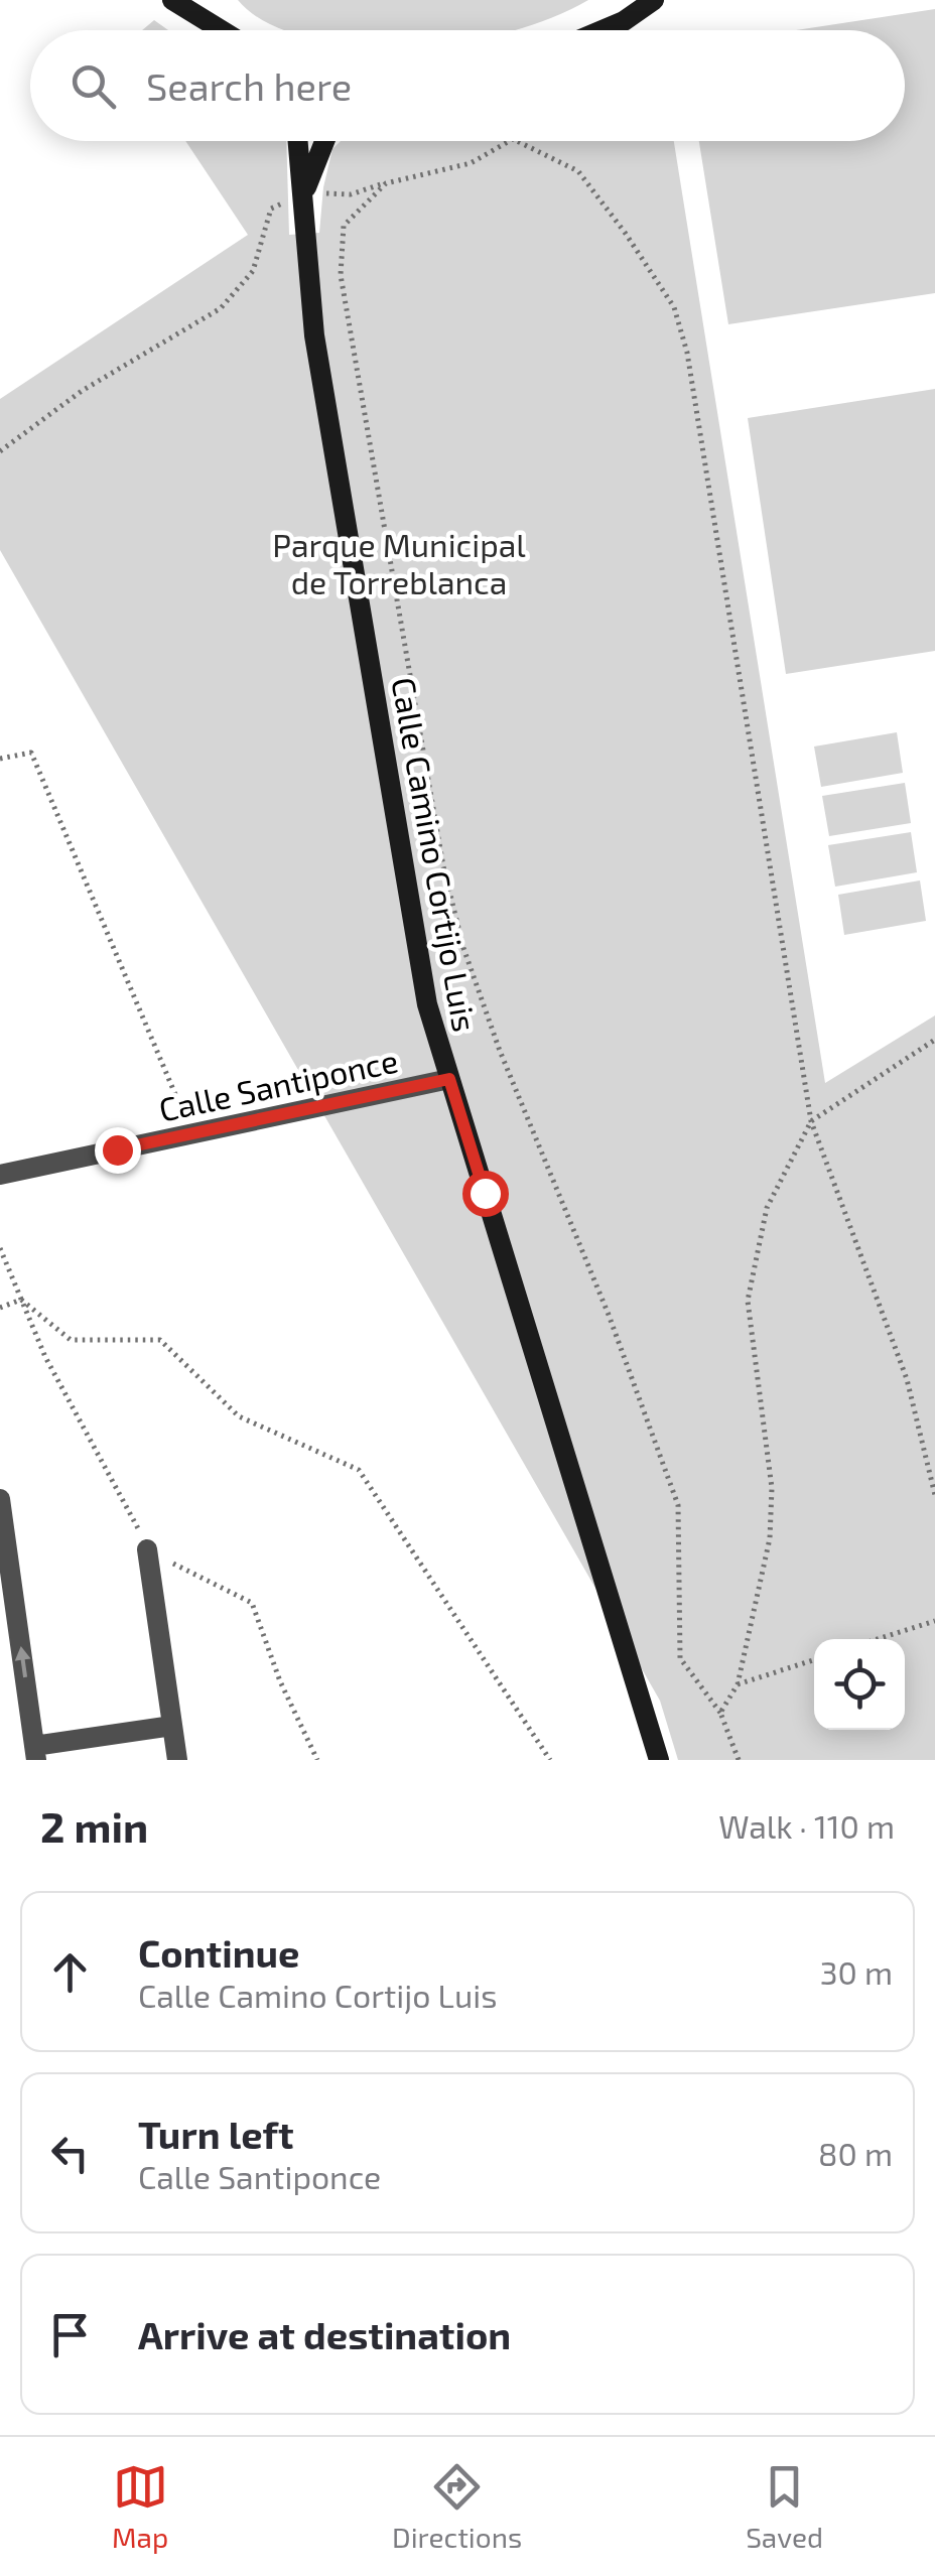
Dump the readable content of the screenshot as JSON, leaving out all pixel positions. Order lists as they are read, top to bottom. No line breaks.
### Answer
{"streets":{"street":["Calle Camino Cortijo Luis","Calle Santiponce"]},"crossings":[["Calle Camino Cortijo Luis","Calle Santiponce"]],"parks":["Parque Municipal de Torreblanca"],"page":{"search":"Search here","heading":["2 min","Walk · 110 m"],"list":[["Continue","Calle Camino Cortijo Luis","30 m"],["Turn left","Calle Santiponce","80 m"],"Arrive at destination"],"nav":["Map","Directions","Saved"]}}
